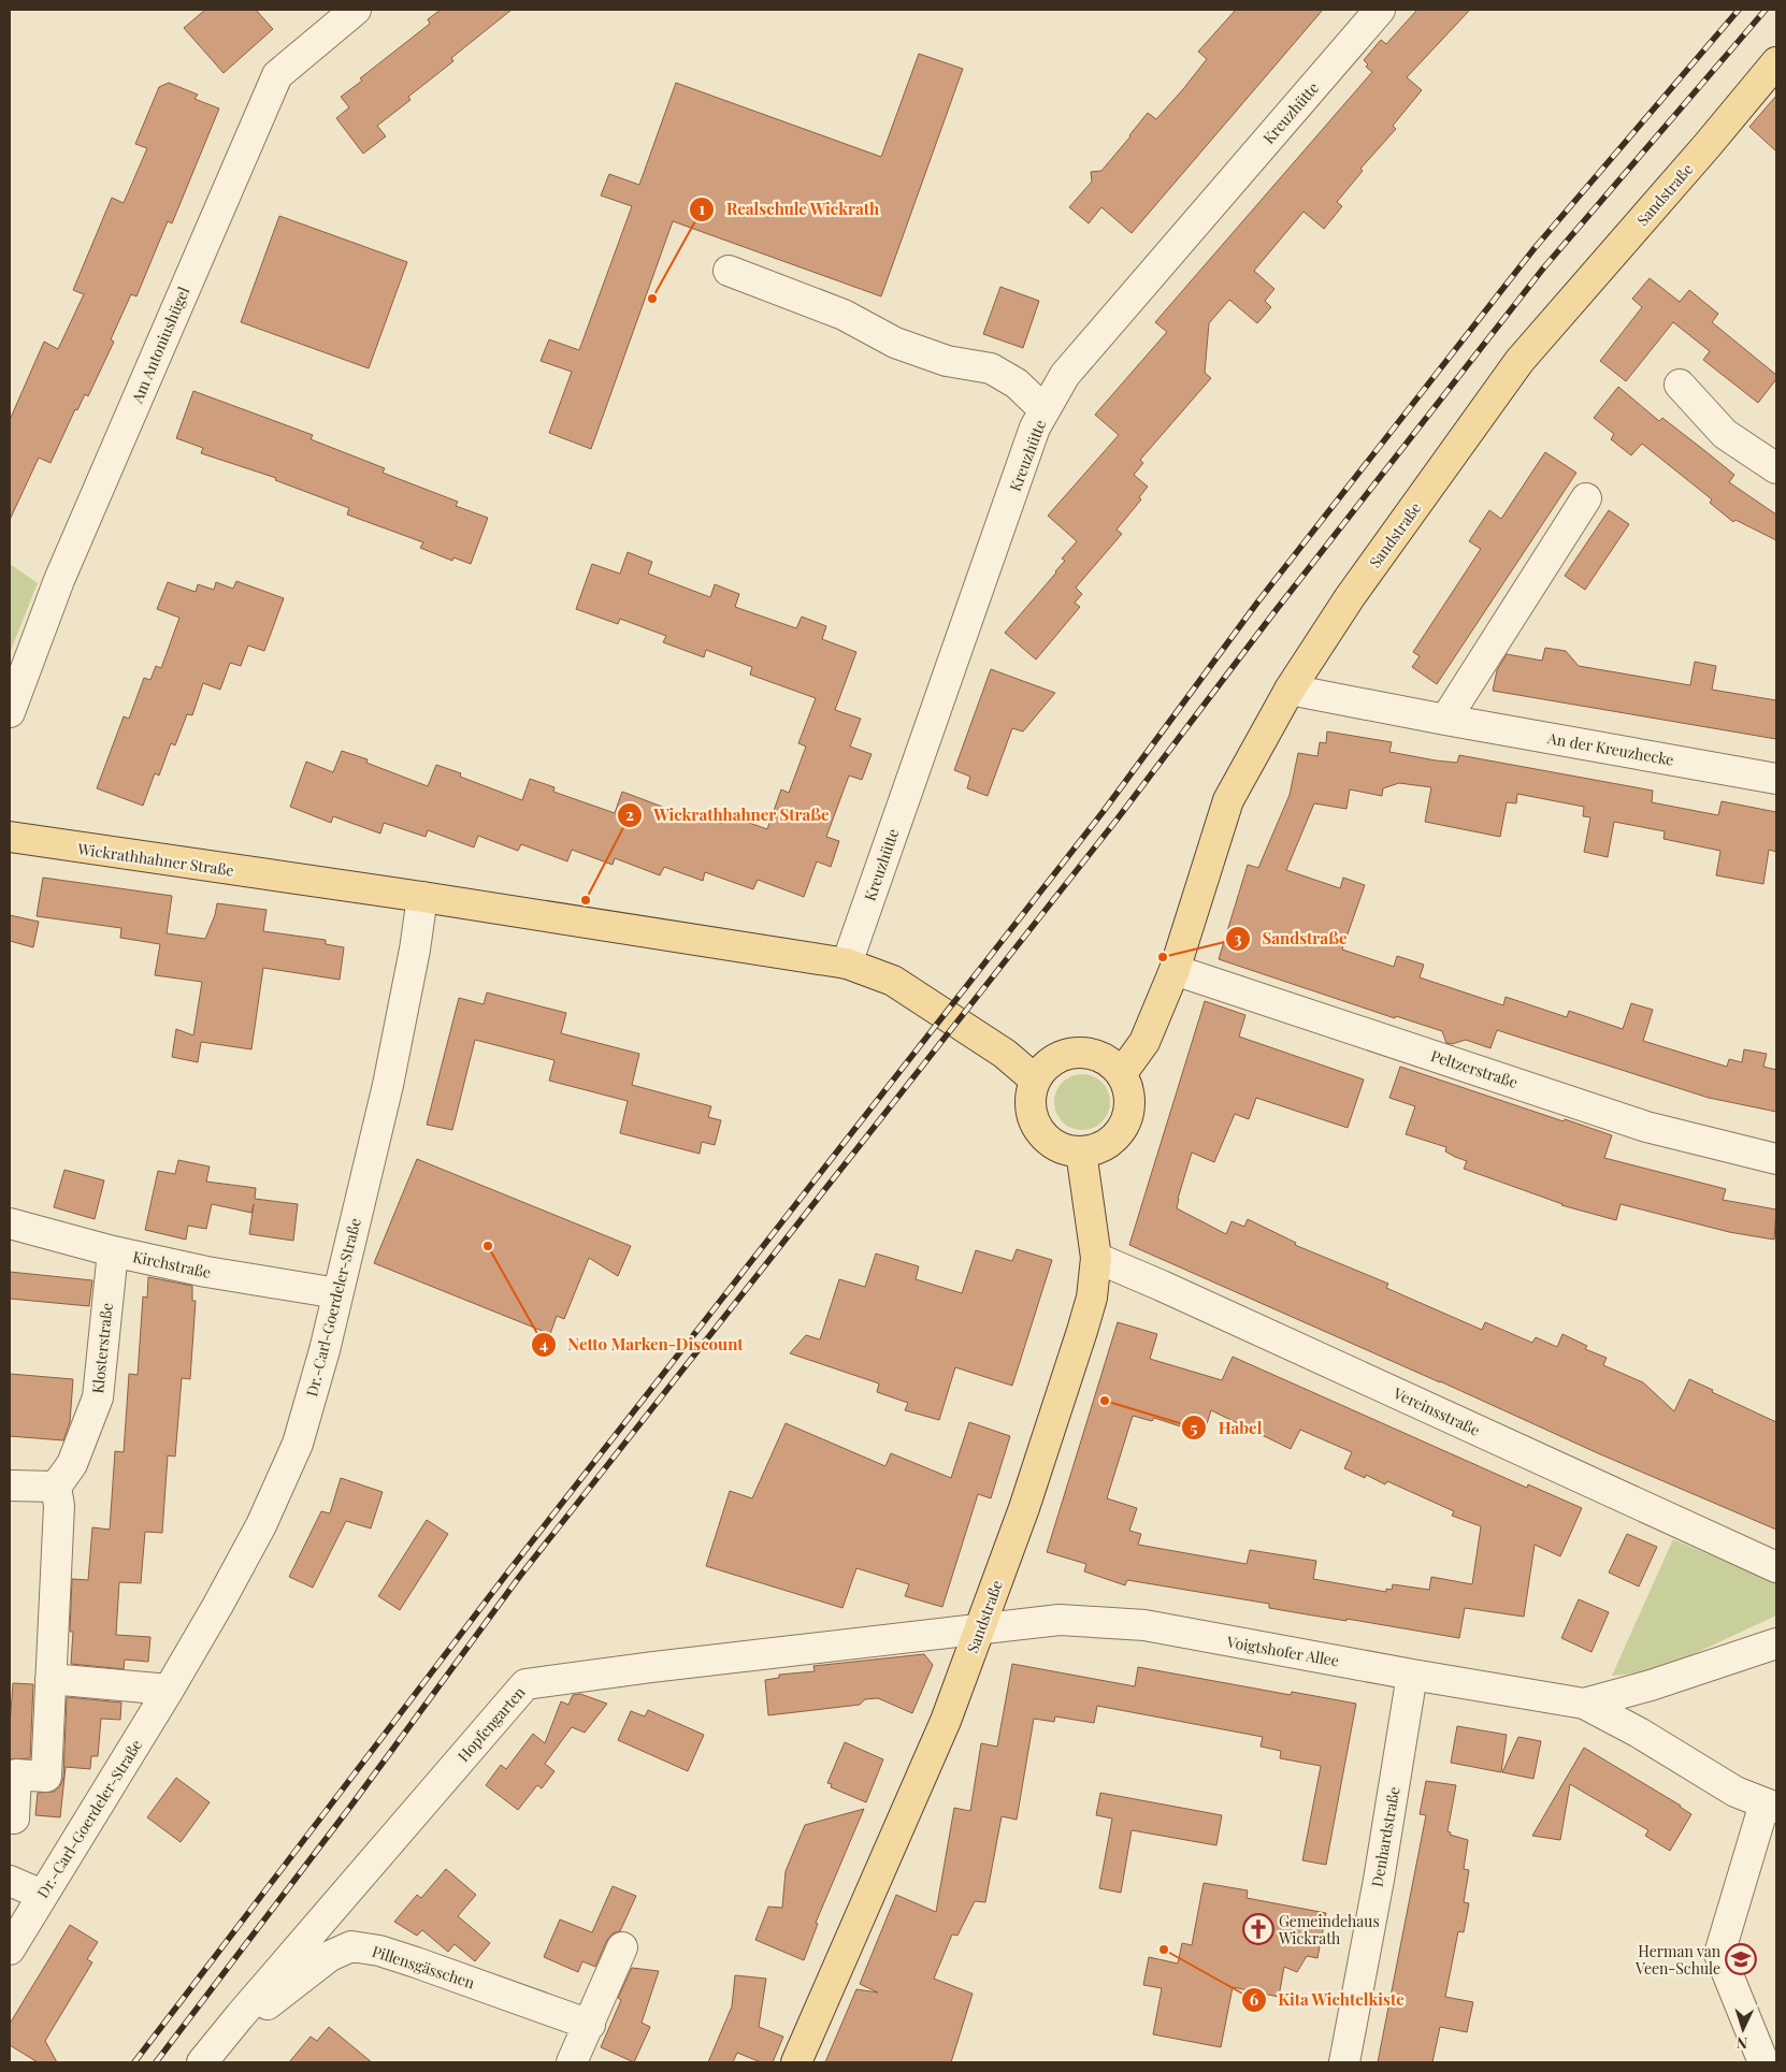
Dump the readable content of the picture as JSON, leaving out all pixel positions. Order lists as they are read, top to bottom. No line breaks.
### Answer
{"streets":{"main road":["Sandstraße","Wickrathhahner Straße"],"street":["Kreuzhütte","Am Antoniushügel","An der Kreuzhecke","Peltzerstraße","Kirchstraße","Dr.-Carl-Goerdeler-Straße","Klosterstraße","Vereinsstraße","Voigtshofer Allee","Hopfengarten","Denhardstraße","Pillensgässchen"]},"crossings":[["Kreuzhütte","Wickrathhahner Straße"],["Sandstraße","An der Kreuzhecke"],["Sandstraße","Wickrathhahner Straße"],["Sandstraße","Peltzerstraße"],["Sandstraße","Vereinsstraße"],["Sandstraße","Voigtshofer Allee"],["Sandstraße","Hopfengarten"],["Wickrathhahner Straße","Dr.-Carl-Goerdeler-Straße"],["Kirchstraße","Dr.-Carl-Goerdeler-Straße"],["Kirchstraße","Klosterstraße"],["Voigtshofer Allee","Hopfengarten"],["Voigtshofer Allee","Denhardstraße"],["Hopfengarten","Pillensgässchen"]],"places":{"other":["Realschule Wickrath","Wickrathhahner Straße","Sandstraße","Netto Marken-Discount","Habel","Kita Wichtelkiste"],"church":["Gemeindehaus Wickrath"],"school or university":["Herman van Veen-Schule"]},"north":"bottom"}
